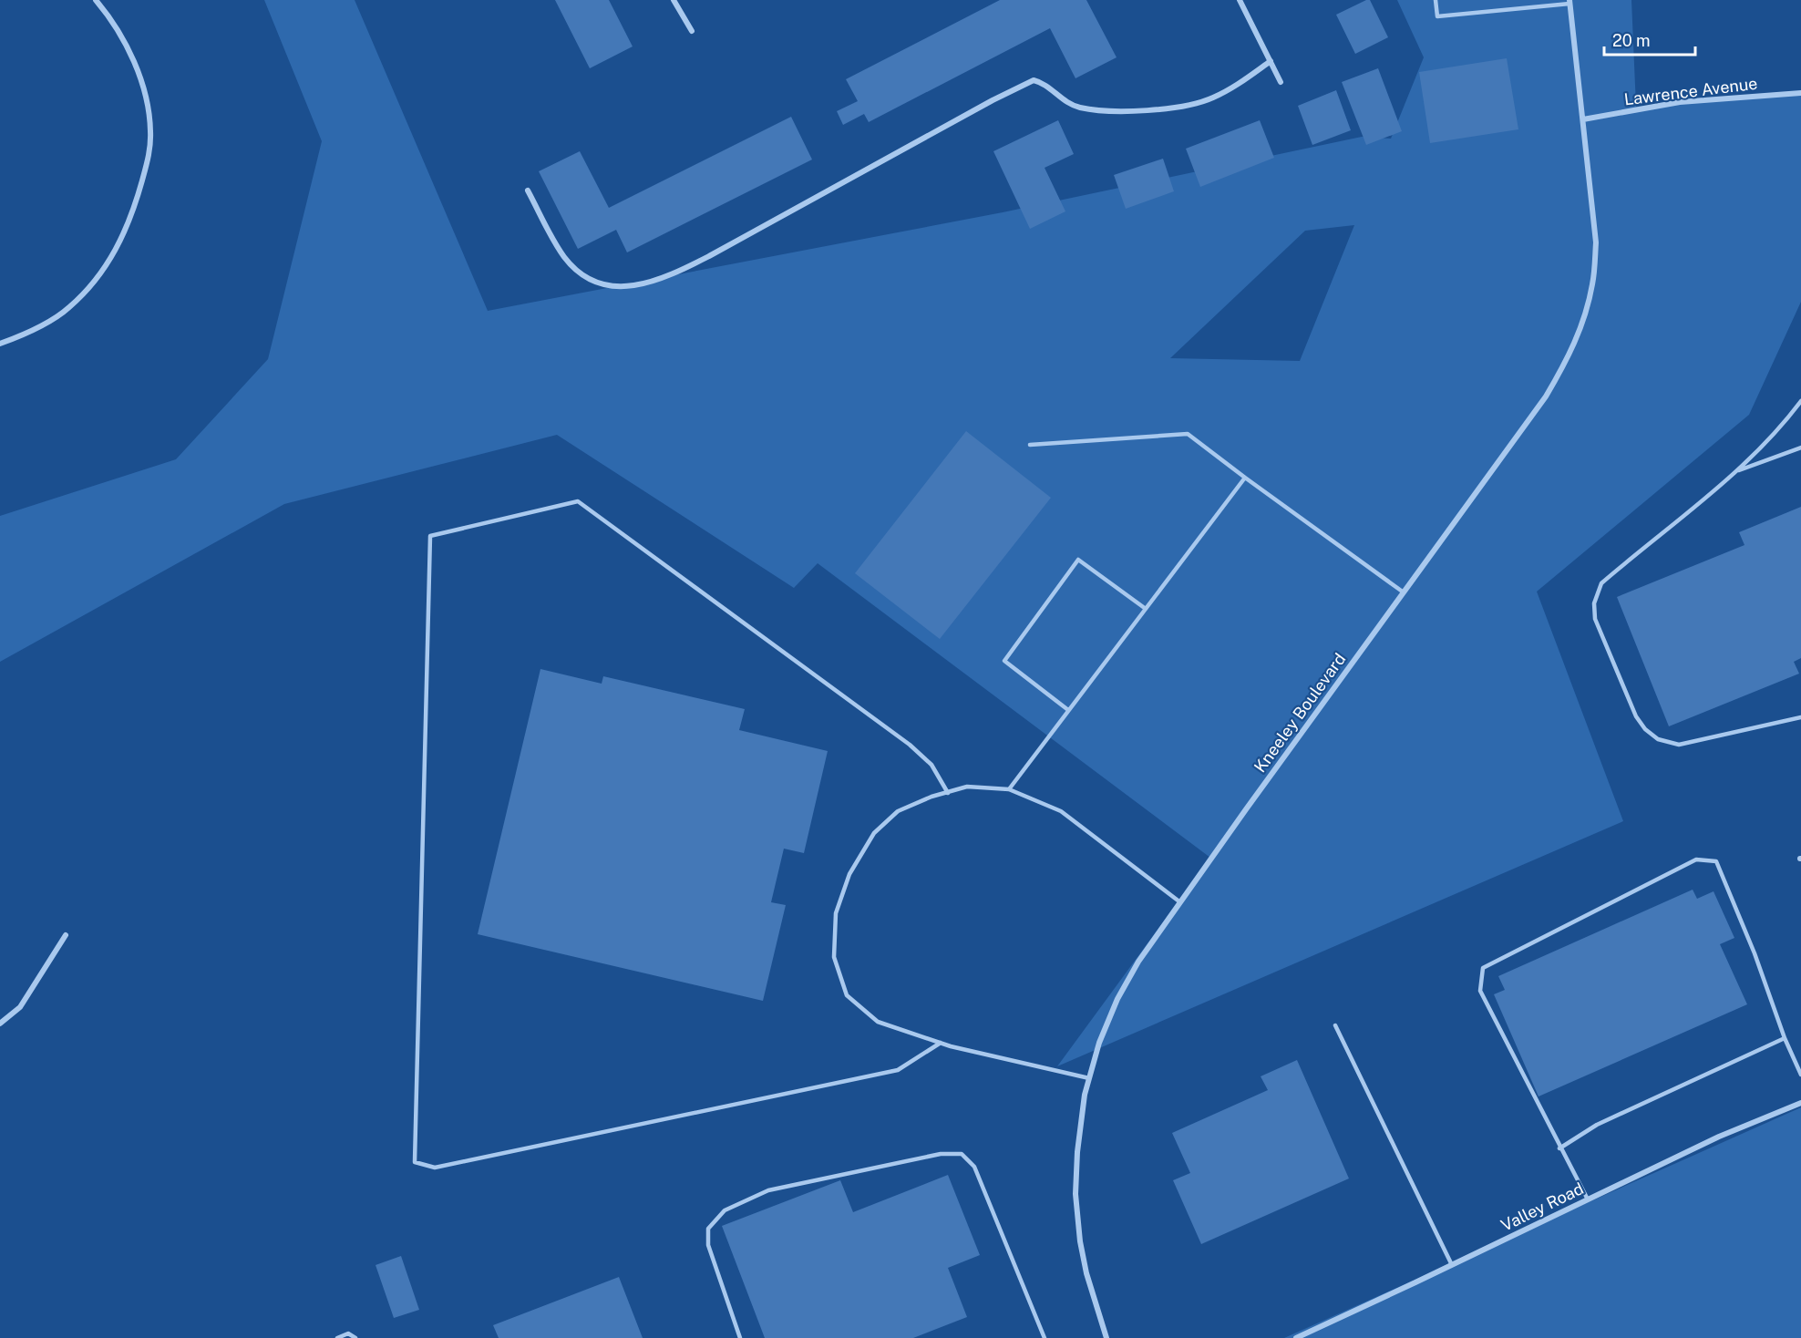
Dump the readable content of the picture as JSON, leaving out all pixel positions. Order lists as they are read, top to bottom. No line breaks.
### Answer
{"streets":{"street":["Lawrence Avenue","Kneeley Boulevard","Valley Road"]},"crossings":[["Lawrence Avenue","Kneeley Boulevard"]],"scale_bar":"20 m"}
